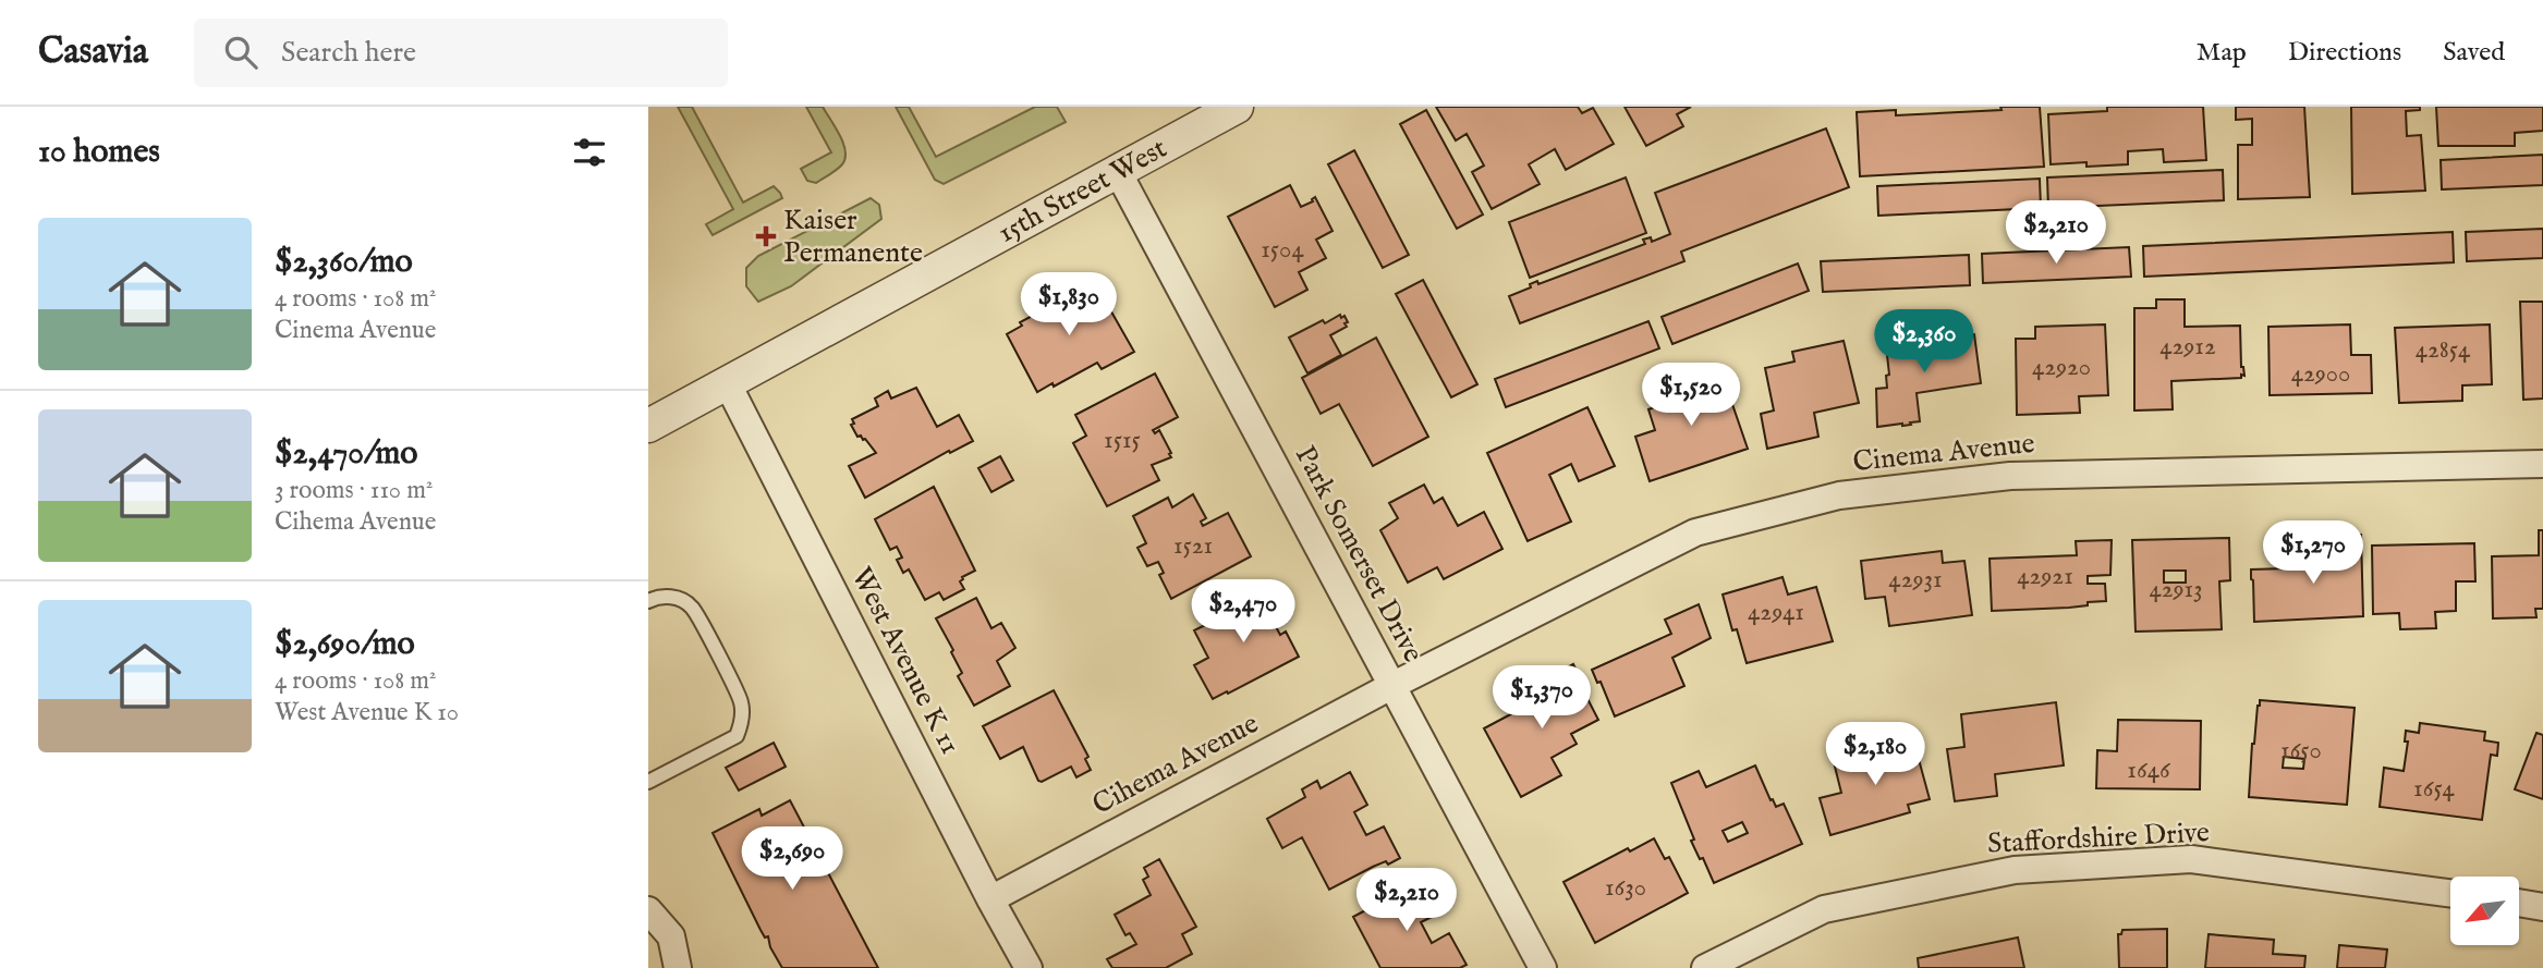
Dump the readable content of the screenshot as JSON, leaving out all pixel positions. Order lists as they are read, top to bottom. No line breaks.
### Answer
{"streets":{"street":["15th Street West","Cinema Avenue","Park Somerset Drive","West Avenue K 11","Cihema Avenue","Staffordshire Drive"]},"crossings":[["15th Street West","Park Somerset Drive"],["15th Street West","West Avenue K 11"],["Cinema Avenue","Park Somerset Drive"],["Cinema Avenue","Cihema Avenue"],["Park Somerset Drive","Cihema Avenue"],["West Avenue K 11","Cihema Avenue"]],"places":{"health":["Kaiser Permanente"]},"house_numbers":["1504","42912","42854","42920","42900","1515","1521","42921","42931","42913","42941","1650","1646","1654","1630"],"north":"bottom left","page":{"header":"Casavia","search":"Search here","nav":["Map","Directions","Saved"],"heading":"10 homes","list":[{"name":"$2,360/mo","note":"4 rooms · 108 m² · Cinema Avenue"},{"name":"$2,470/mo","note":"3 rooms · 110 m² · Cihema Avenue"},{"name":"$2,690/mo","note":"4 rooms · 108 m² · West Avenue K 10"}],"price":["$2,210","$1,830","$2,360","$1,520","$1,270","$2,470","$1,370","$2,180","$2,690","$2,210"]}}
